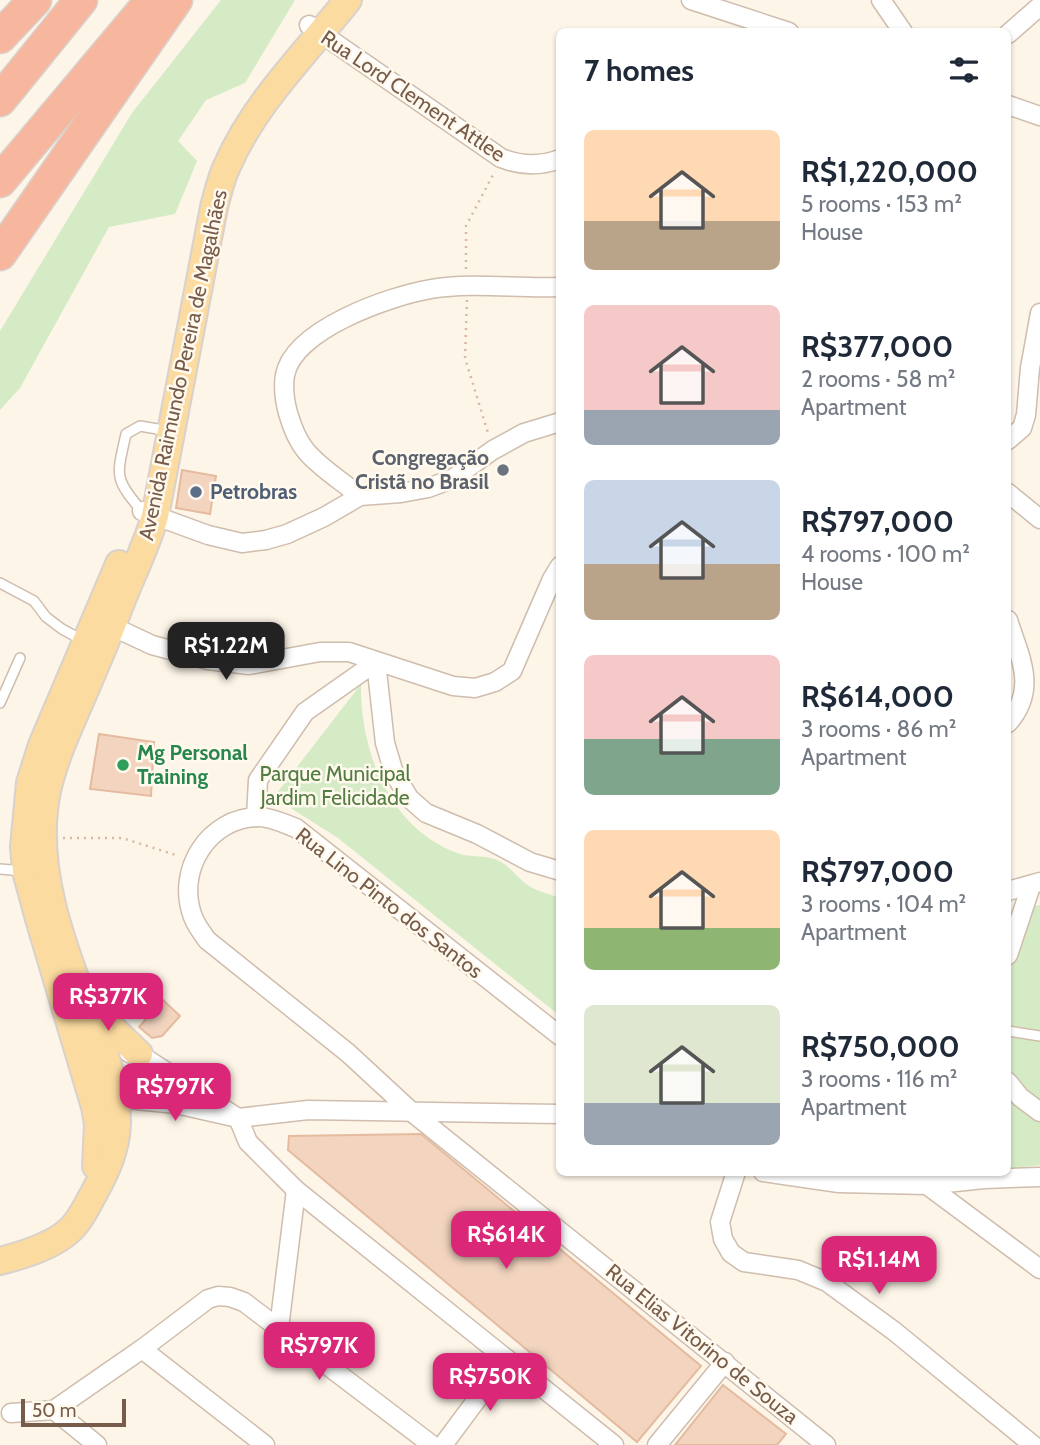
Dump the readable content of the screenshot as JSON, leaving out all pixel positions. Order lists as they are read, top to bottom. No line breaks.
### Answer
{"streets":{"main road":["Avenida Raimundo Pereira de Magalhães"],"street":["Rua Lord Clement Attlee","Rua Lino Pinto dos Santos","Rua Elias Vitorino de Souza"]},"crossings":[["Rua Lord Clement Attlee","Avenida Raimundo Pereira de Magalhães"]],"parks":["Parque Municipal Jardim Felicidade"],"places":["Congregação Cristã no Brasil","Petrobras","Mg Personal Training"],"scale_bar":"50 m","page":{"heading":"7 homes","list":[{"name":"R$1,220,000","note":"5 rooms · 153 m² · House"},{"name":"R$377,000","note":"2 rooms · 58 m² · Apartment"},{"name":"R$797,000","note":"4 rooms · 100 m² · House"},{"name":"R$614,000","note":"3 rooms · 86 m² · Apartment"},{"name":"R$797,000","note":"3 rooms · 104 m² · Apartment"},{"name":"R$750,000","note":"3 rooms · 116 m² · Apartment"}],"price":["R$1.22M","R$377K","R$797K","R$614K","R$1.14M","R$797K","R$750K"],"scale":"50 m"}}
